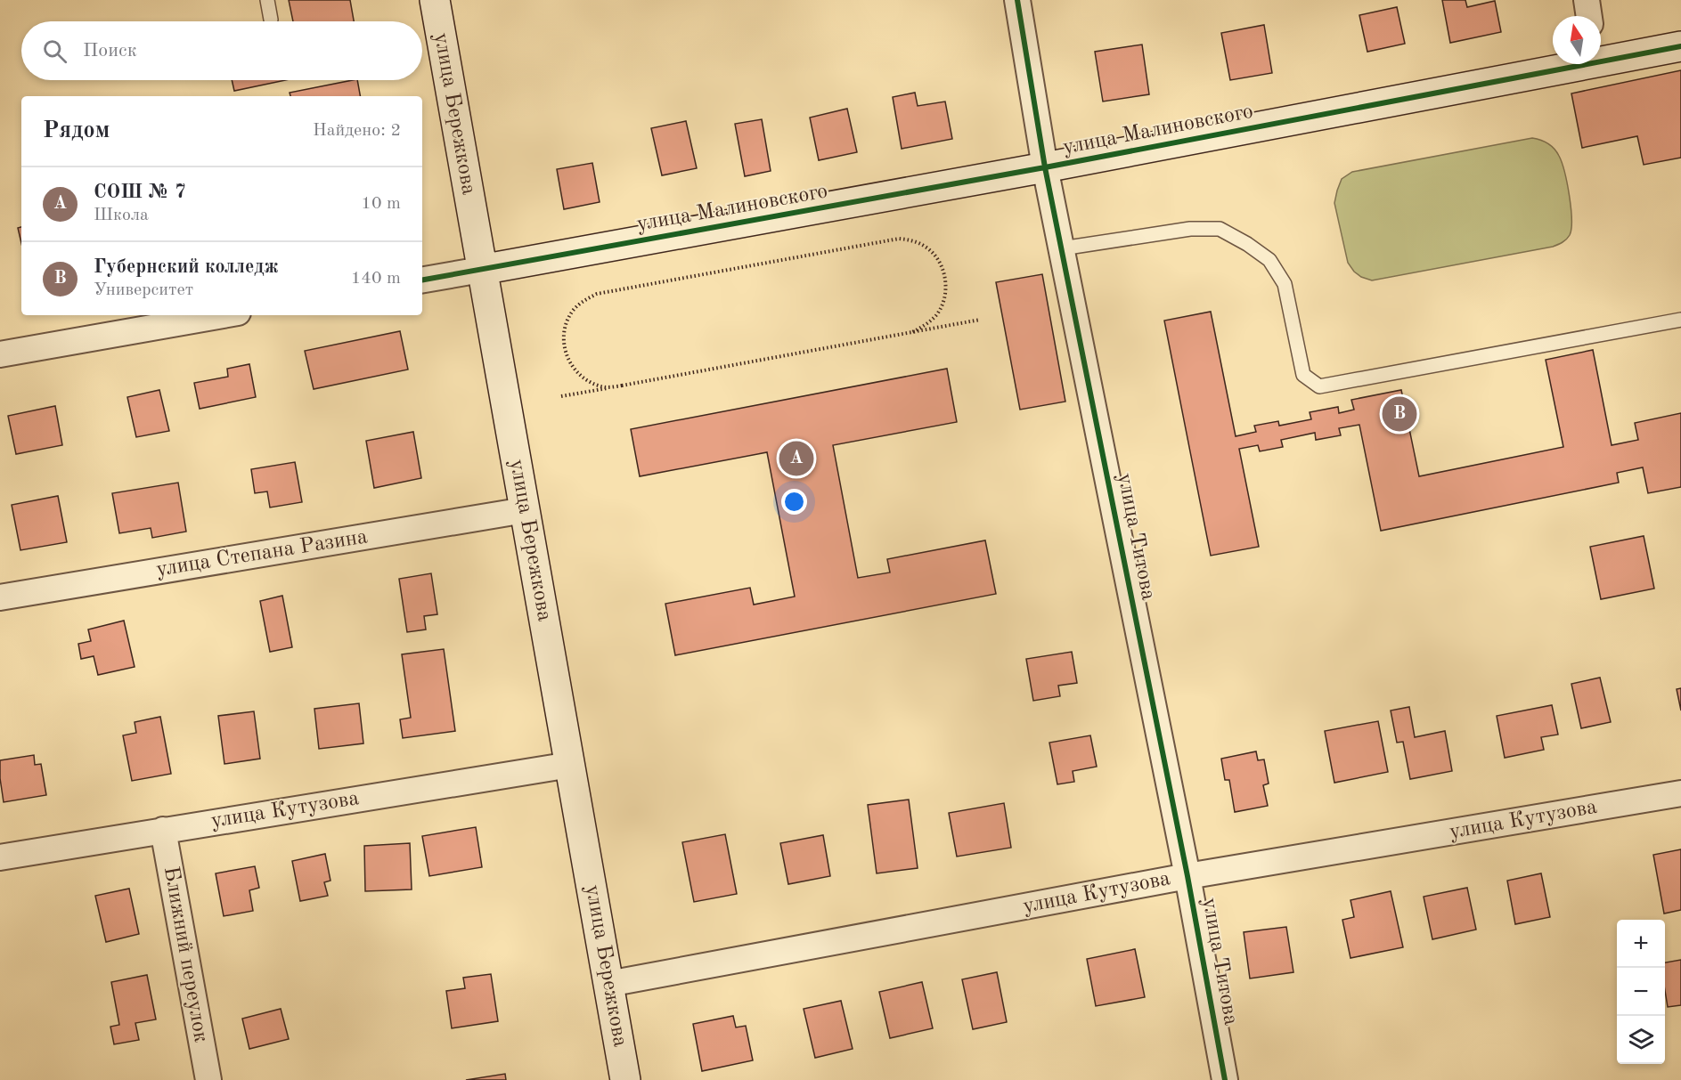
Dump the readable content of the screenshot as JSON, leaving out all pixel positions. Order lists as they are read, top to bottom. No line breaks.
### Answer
{"streets":{"street":["улица Бережкова","улица Малиновского","улица Титова","улица Степана Разина","улица Кутузова","Ближний переулок"]},"crossings":[["улица Бережкова","улица Малиновского"],["улица Бережкова","улица Степана Разина"],["улица Бережкова","улица Кутузова"],["улица Малиновского","улица Титова"],["улица Титова","улица Кутузова"],["улица Кутузова","Ближний переулок"]],"north":"top","page":{"search":"Поиск","heading":["Рядом","Найдено: 2"],"list":[{"mark":"A","name":"СОШ № 7","note":"Школа","value":"10 m"},{"mark":"B","name":"Губернский колледж","note":"Университет","value":"140 m"}],"pins":["B","A"],"map_buttons":["+","−"]}}
